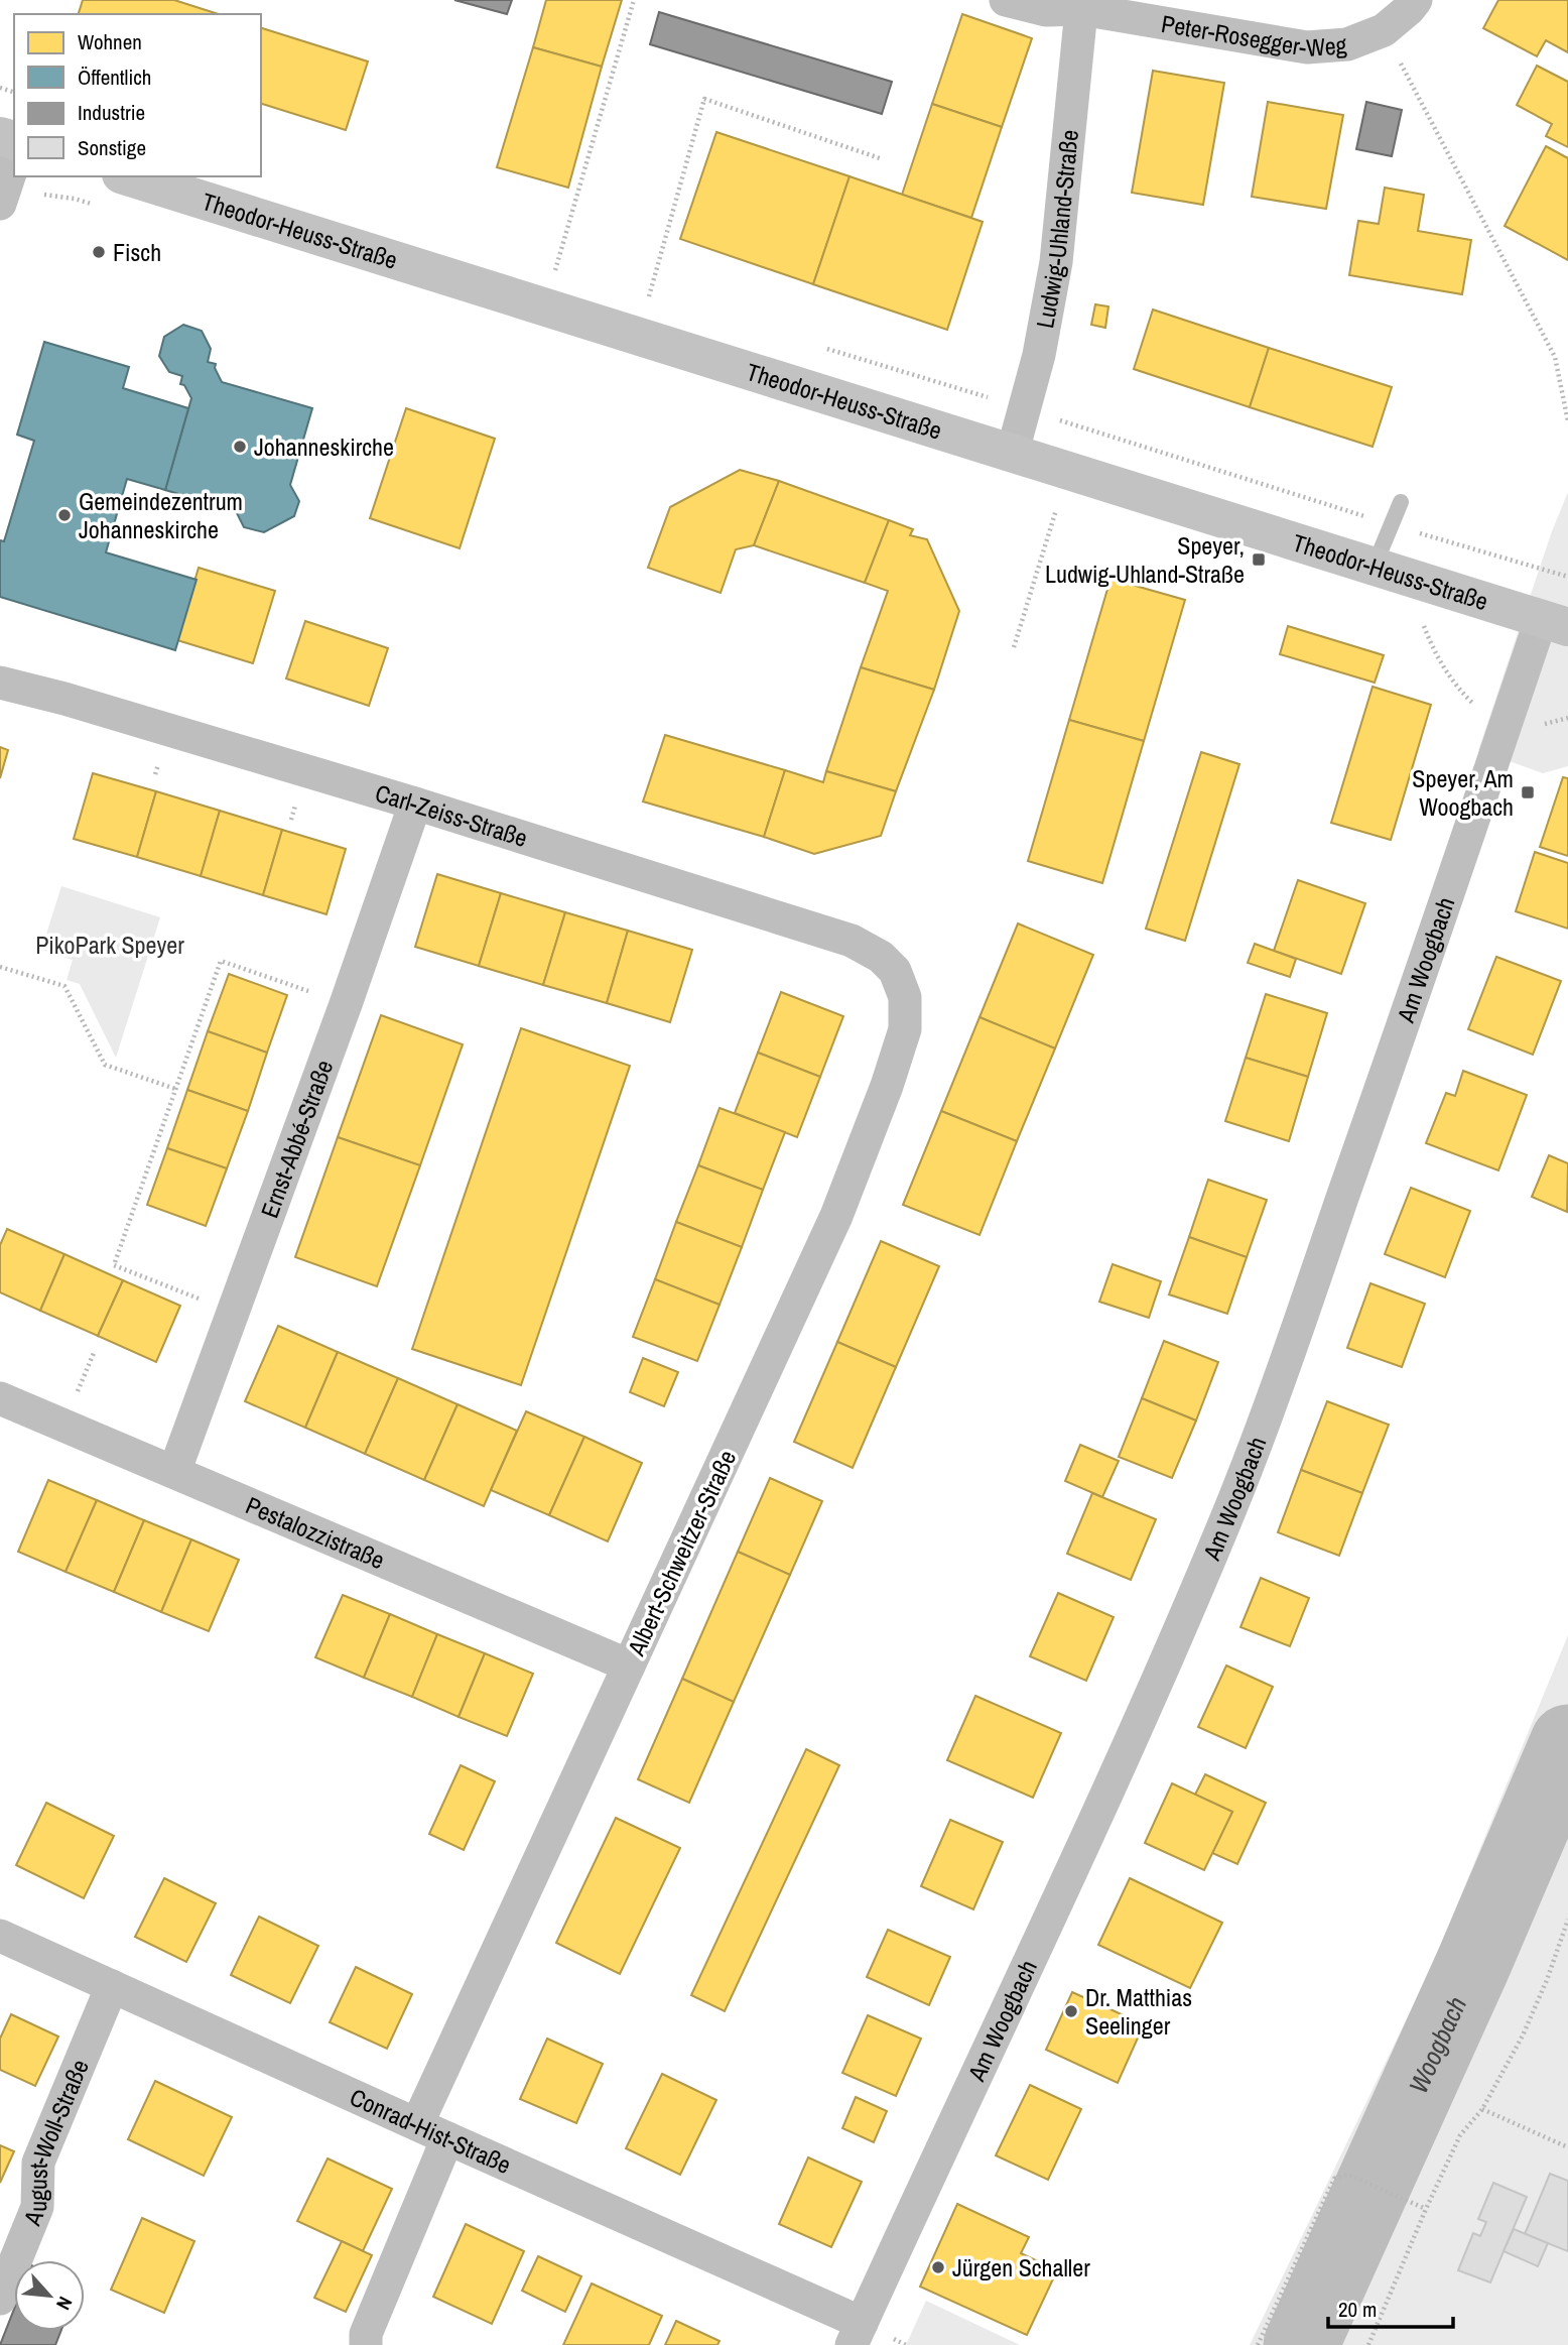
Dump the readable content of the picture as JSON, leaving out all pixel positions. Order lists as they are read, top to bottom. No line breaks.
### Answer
{"streets":{"main road":["Theodor-Heuss-Straße"],"street":["Peter-Rosegger-Weg","Ludwig-Uhland-Straße","Carl-Zeiss-Straße","Am Woogbach","Ernst-Abbé-Straße","Pestalozzistraße","Albert-Schweitzer-Straße","Conrad-Hist-Straße","August-Woll-Straße"]},"crossings":[["Peter-Rosegger-Weg","Ludwig-Uhland-Straße"],["Ludwig-Uhland-Straße","Theodor-Heuss-Straße"],["Theodor-Heuss-Straße","Am Woogbach"],["Carl-Zeiss-Straße","Ernst-Abbé-Straße"],["Carl-Zeiss-Straße","Albert-Schweitzer-Straße"],["Am Woogbach","Conrad-Hist-Straße"],["Ernst-Abbé-Straße","Pestalozzistraße"],["Pestalozzistraße","Albert-Schweitzer-Straße"],["Albert-Schweitzer-Straße","Conrad-Hist-Straße"],["Conrad-Hist-Straße","August-Woll-Straße"]],"water":["Woogbach"],"parks":["PikoPark Speyer"],"places":{"other":["Fisch","Johanneskirche","Gemeindezentrum Johanneskirche","Dr. Matthias Seelinger","Jürgen Schaller"],"transit":["Speyer, Ludwig-Uhland-Straße","Speyer, Am Woogbach"]},"legend":["Wohnen","Öffentlich","Industrie","Sonstige"],"scale_bar":"20 m","north":"bottom right"}
